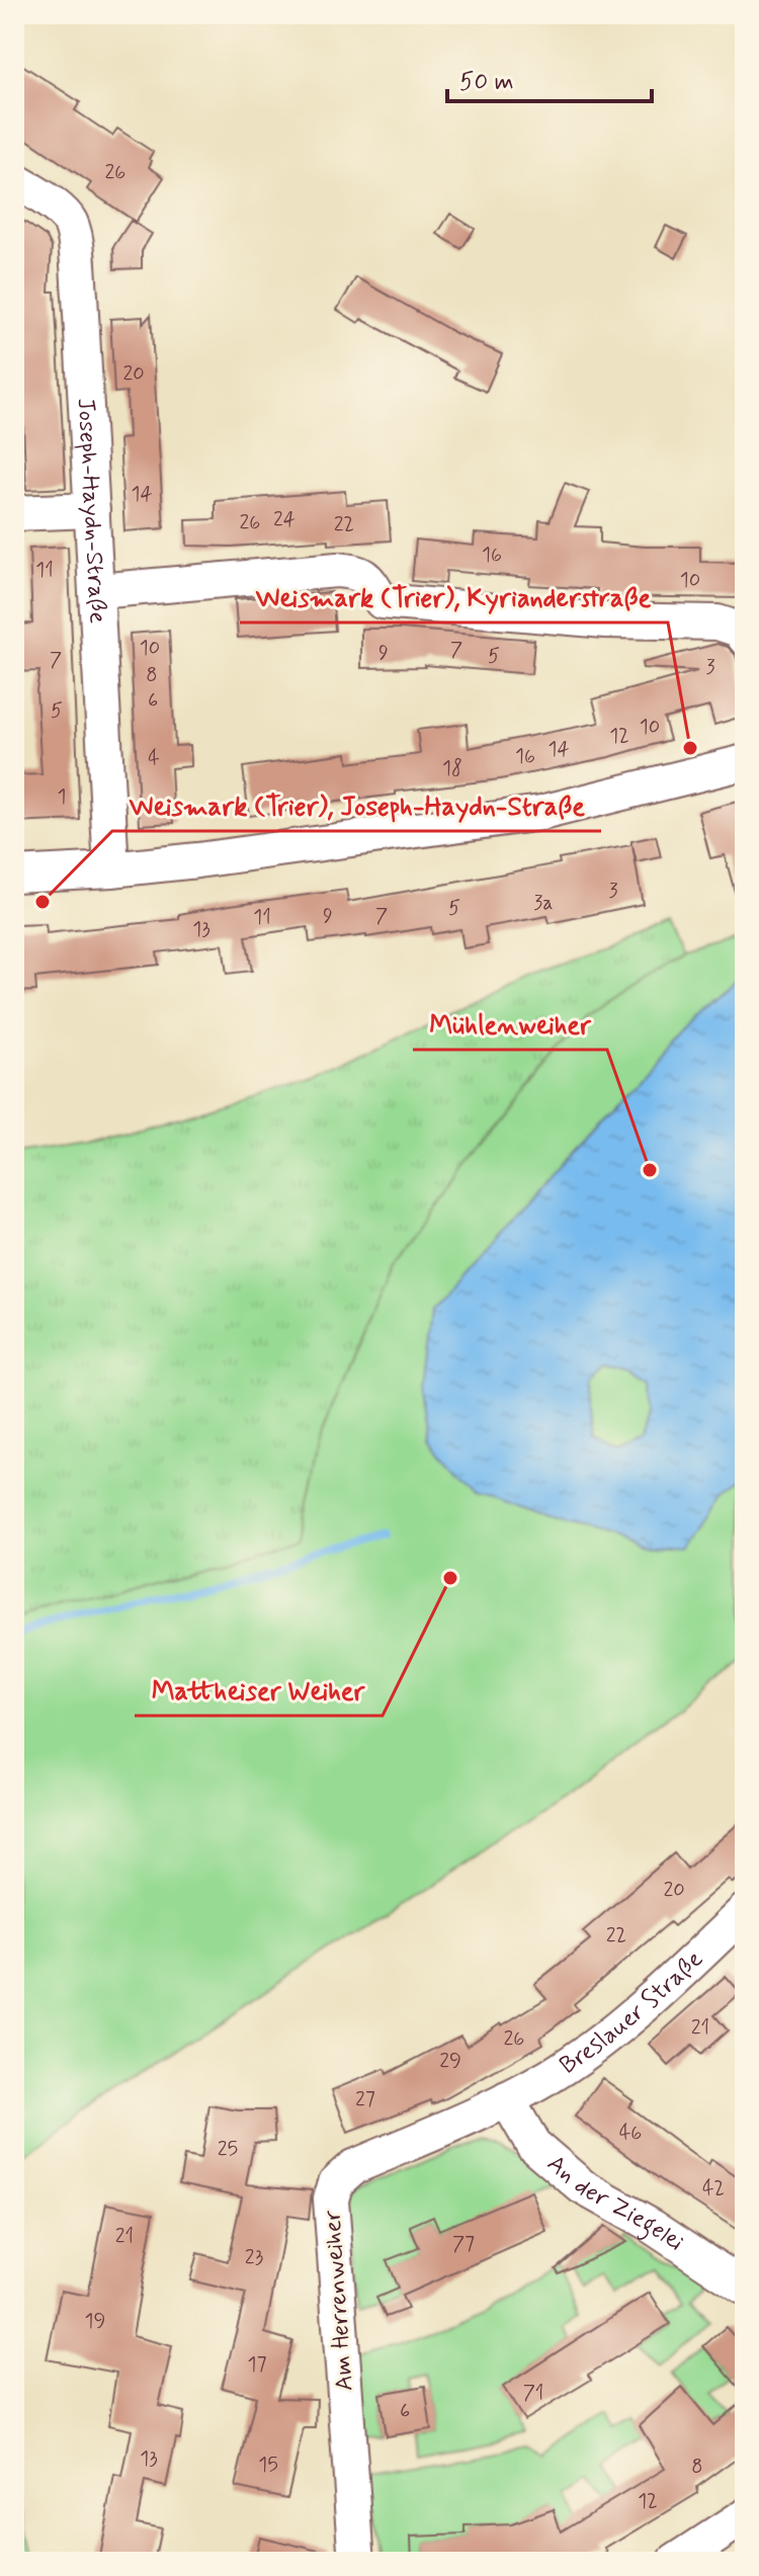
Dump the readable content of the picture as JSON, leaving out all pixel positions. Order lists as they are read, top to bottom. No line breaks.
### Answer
{"streets":{"street":["Joseph-Haydn-Straße","Breslauer Straße","An der Ziegelei","Am Herrenweiher"]},"crossings":[["Breslauer Straße","An der Ziegelei"],["Breslauer Straße","Am Herrenweiher"],["An der Ziegelei","Am Herrenweiher"]],"places":["Weismark (Trier), Kyrianderstraße","Weismark (Trier), Joseph-Haydn-Straße","Mühlenweiher","Mattheiser Weiher"],"house_numbers":["26","20","14","24","26","22","16","11","10","10","7","9","5","7","3","8","6","5","10","12","14","16","4","18","1","3","3a","5","9","7","11","13","20","22","21","26","29","27","46","25","42","21","77","23","19","17","71","6","13","15","8","12"],"scale_bar":"50 m"}
